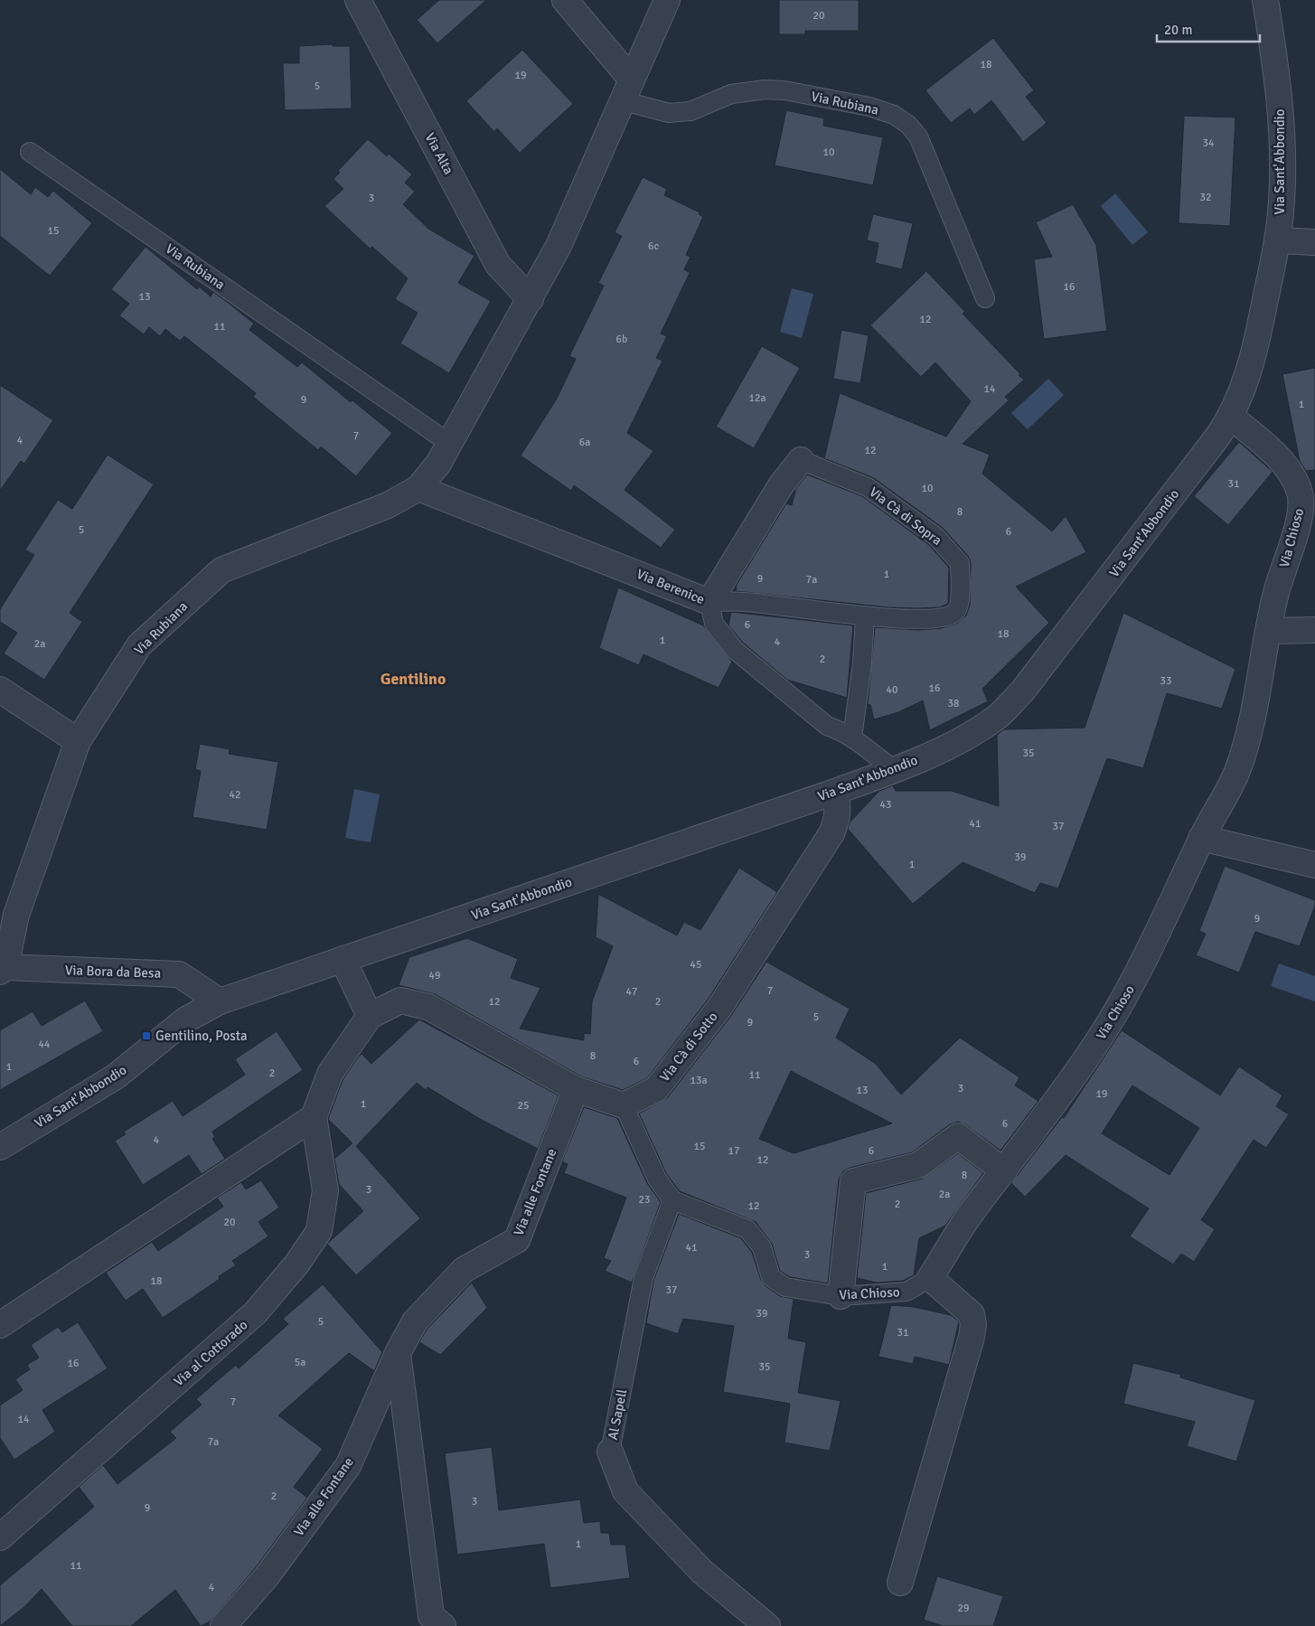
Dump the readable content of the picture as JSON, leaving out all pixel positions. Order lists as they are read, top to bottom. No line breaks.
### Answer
{"streets":{"street":["Via Rubiana","Via Alta","Via Sant'Abbondio","Via Cà di Sopra","Via Chioso","Via Berenice","Via Bora da Besa","Via Cà di Sotto","Via alle Fontane","Via al Cottorado","Al Sapell"]},"crossings":[["Via Rubiana","Via Alta"],["Via Rubiana","Via Berenice"],["Via Rubiana","Via Bora da Besa"],["Via Sant'Abbondio","Via Chioso"],["Via Sant'Abbondio","Via Berenice"],["Via Sant'Abbondio","Via Bora da Besa"],["Via Sant'Abbondio","Via Cà di Sotto"],["Via Cà di Sopra","Via Berenice"],["Via Chioso","Al Sapell"]],"districts":["Gentilino"],"places":{"transit":["Gentilino, Posta"]},"house_numbers":["20","18","19","5","34","10","32","3","15","6c","16","13","12","11","6b","14","12a","9","1","7","4","6a","12","31","10","8","5","6","1","9","7a","6","18","1","4","2a","2","33","16","40","38","35","42","43","41","37","39","1","9","45","49","7","47","12","2","5","9","44","8","6","1","2","11","13a","3","13","19","1","25","6","4","15","17","6","12","8","3","2a","23","2","12","20","41","3","1","18","37","39","5","31","5a","16","35","7","14","7a","2","3","9","1","11","4","29"],"scale_bar":"20 m"}
